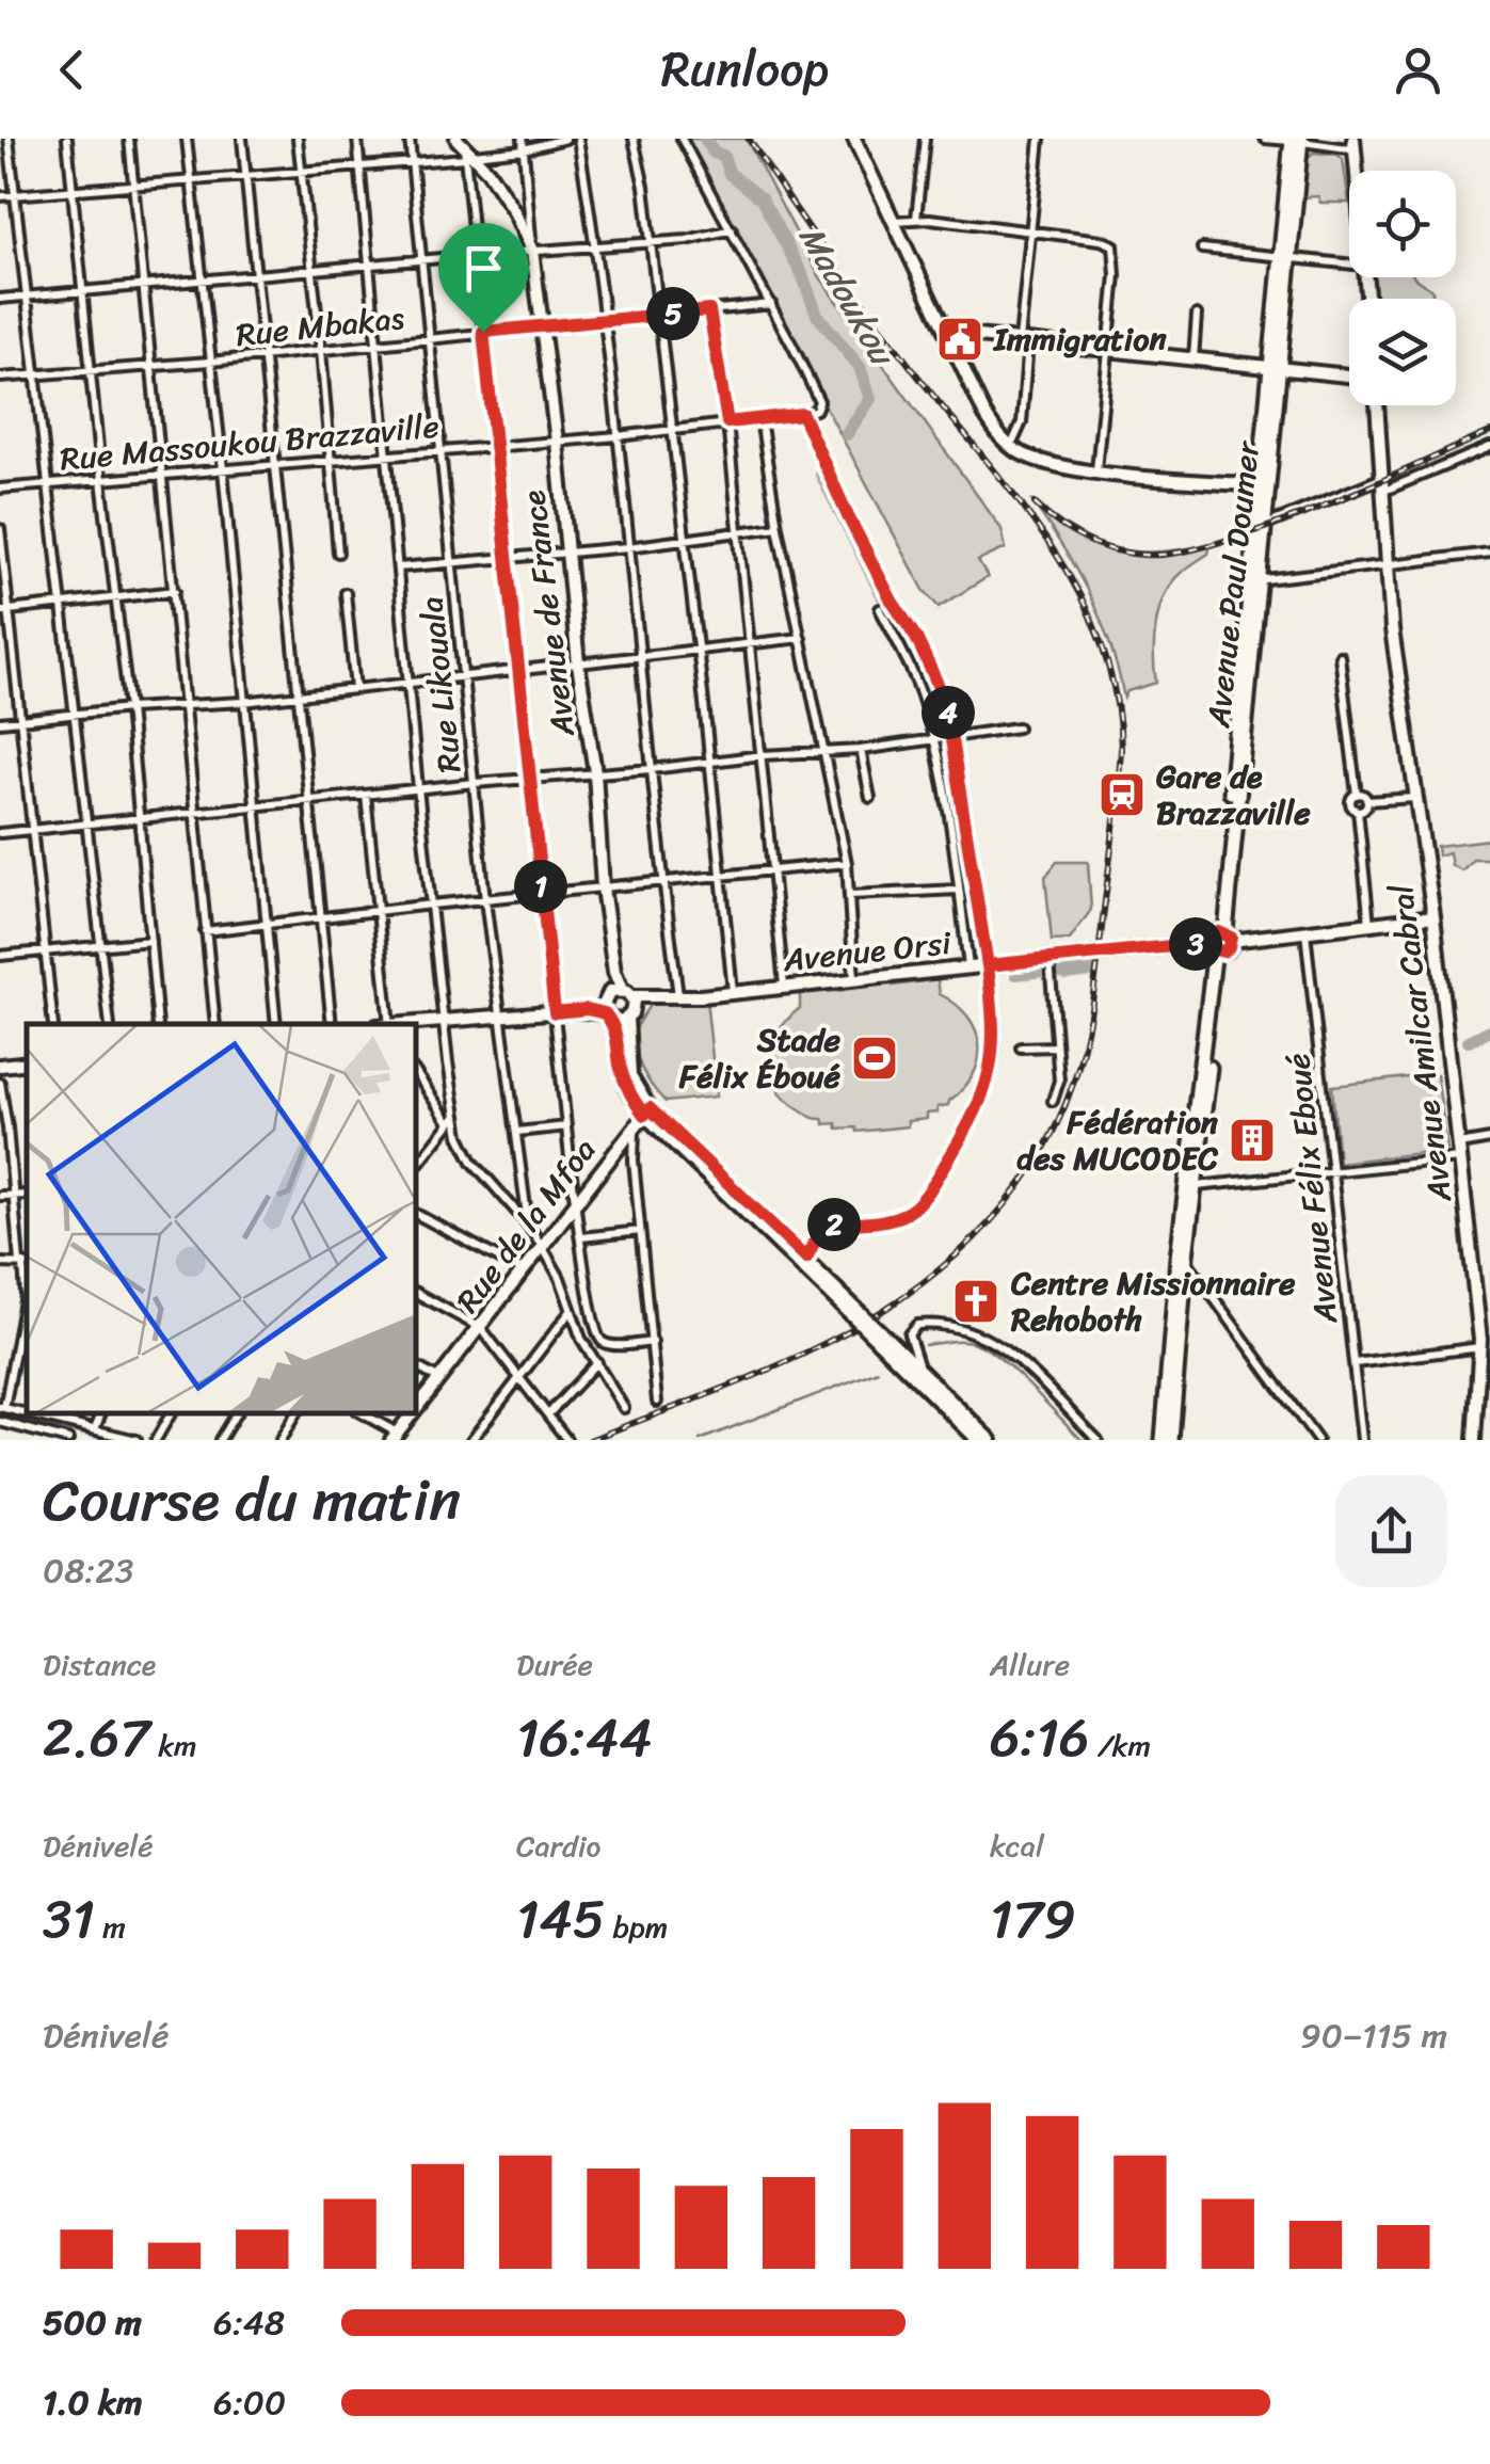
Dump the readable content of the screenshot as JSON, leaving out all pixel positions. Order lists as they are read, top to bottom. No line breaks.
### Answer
{"streets":{"main road":["Avenue Paul Doumer","Avenue de France","Avenue Orsi","Avenue Amilcar Cabral","Rue de la Mfoa"],"street":["Rue Mbakas","Rue Massoukou Brazzaville","Rue Likouala","Avenue Félix Eboué"]},"crossings":[["Rue Mbakas","Rue Massoukou Brazzaville"],["Rue Mbakas","Avenue de France"],["Rue Mbakas","Rue Likouala"],["Rue Massoukou Brazzaville","Avenue de France"],["Rue Massoukou Brazzaville","Rue Likouala"],["Avenue Paul Doumer","Avenue Orsi"],["Avenue de France","Avenue Orsi"],["Avenue Orsi","Avenue Amilcar Cabral"],["Avenue Orsi","Avenue Félix Eboué"]],"water":["Madoukou"],"places":{"public building":["Immigration"],"station":["Gare de Brazzaville"],"sports":["Stade Félix Éboué"],"building":["Fédération des MUCODEC"],"church":["Centre Missionnaire Rehoboth"]},"page":{"header":"Runloop","pins":["5","4","1","3","2"],"heading":["Course du matin","08:23"],"stats":[["Distance","2.67 km"],["Durée","16:44"],["Allure","6:16 /km"],["Dénivelé","31 m"],["Cardio","145 bpm"],["kcal","179"]],"chart":["Dénivelé","90–115 m"],"list":[{"name":"500 m","note":"6:48"},{"name":"1.0 km","note":"6:00"}]}}
